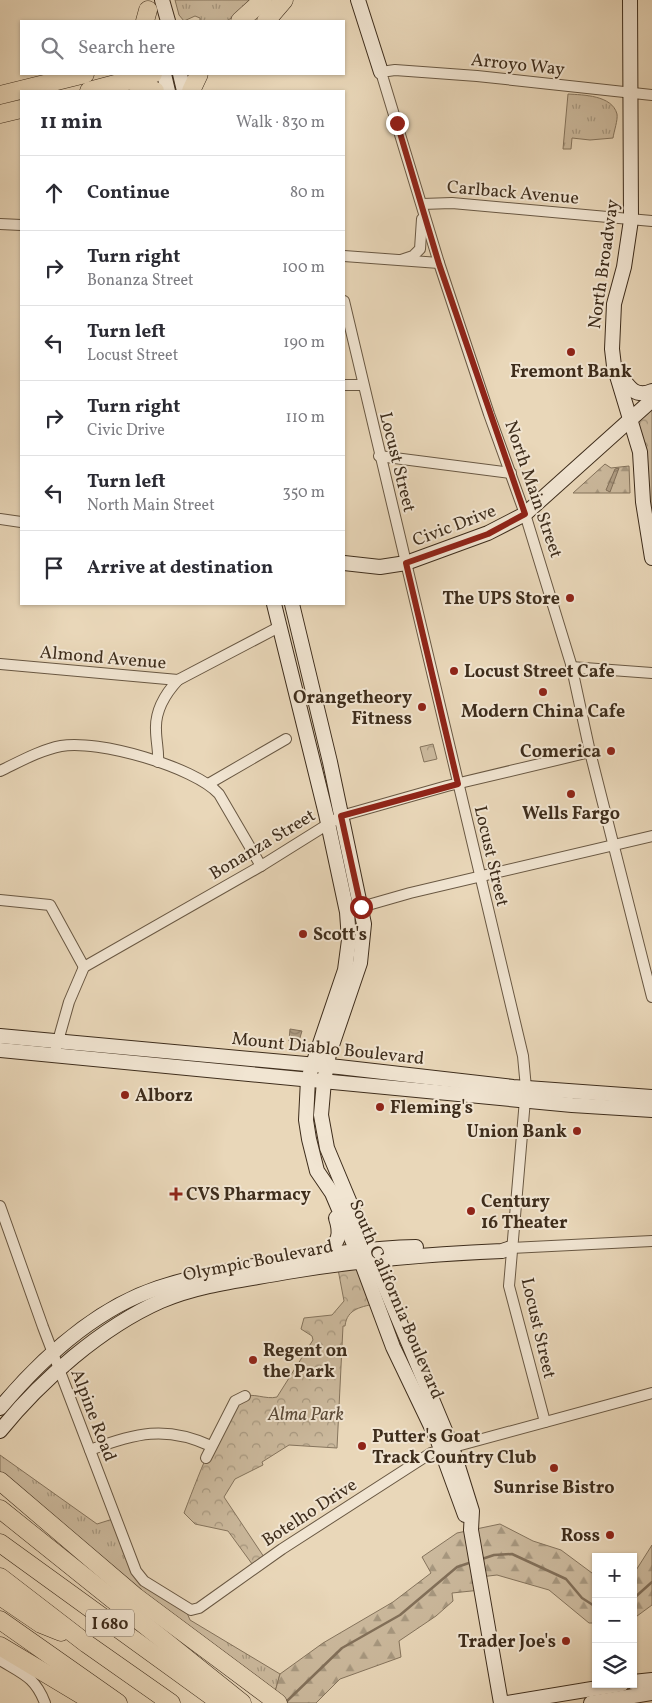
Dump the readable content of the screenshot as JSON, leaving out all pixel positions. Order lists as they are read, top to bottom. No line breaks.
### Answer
{"streets":{"highway":["I 680"],"main road":["North Broadway","North Main Street","Civic Drive","Mount Diablo Boulevard","Olympic Boulevard","South California Boulevard"],"street":["Arroyo Way","Carlback Avenue","Locust Street","Almond Avenue","Bonanza Street","Alpine Road","Botelho Drive"]},"crossings":[["Arroyo Way","North Broadway"],["Arroyo Way","North Main Street"],["Carlback Avenue","North Broadway"],["Carlback Avenue","North Main Street"],["North Broadway","Civic Drive"],["Locust Street","Civic Drive"],["Locust Street","Bonanza Street"],["Locust Street","Mount Diablo Boulevard"],["Locust Street","Olympic Boulevard"],["Locust Street","Botelho Drive"],["North Main Street","Civic Drive"],["North Main Street","Bonanza Street"],["Almond Avenue","South California Boulevard"],["Bonanza Street","South California Boulevard"],["Mount Diablo Boulevard","South California Boulevard"],["Olympic Boulevard","South California Boulevard"],["Olympic Boulevard","Alpine Road"],["South California Boulevard","Botelho Drive"],["Alpine Road","Botelho Drive"]],"parks":["Alma Park"],"places":{"other":["Fremont Bank","The UPS Store","Locust Street Cafe","Modern China Cafe","Orangetheory Fitness","Comerica","Wells Fargo","Scott's","Alborz","Fleming's","Union Bank","Century 16 Theater","Regent on the Park","Putter's Goat Track Country Club","Sunrise Bistro","Ross","Trader Joe's"],"health":["CVS Pharmacy"]},"page":{"search":"Search here","heading":["11 min","Walk · 830 m"],"list":[["Continue","80 m"],["Turn right","Bonanza Street","100 m"],["Turn left","Locust Street","190 m"],["Turn right","Civic Drive","110 m"],["Turn left","North Main Street","350 m"],"Arrive at destination"],"map_buttons":["+","−"]}}
